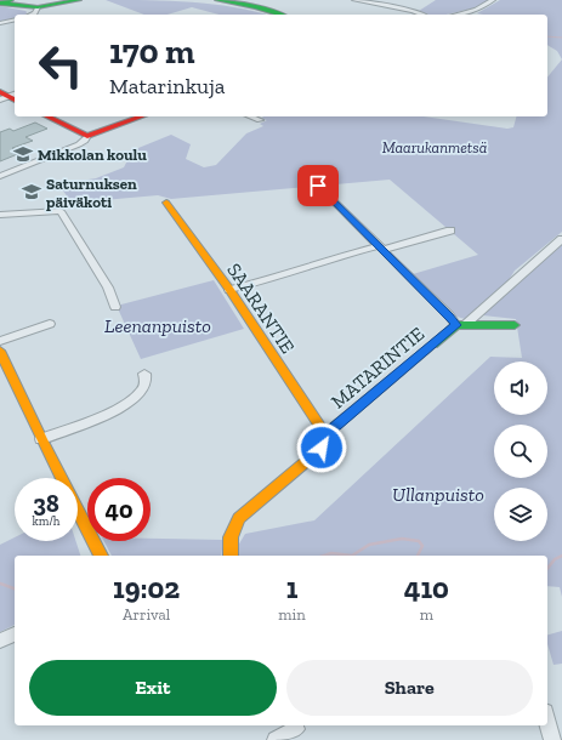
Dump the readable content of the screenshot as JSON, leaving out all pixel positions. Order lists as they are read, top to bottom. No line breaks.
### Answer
{"streets":{"street":["SAARANTIE","MATARINTIE"]},"crossings":[["SAARANTIE","MATARINTIE"]],"parks":["Maarukanmetsä","Leenanpuisto","Ullanpuisto"],"places":{"school or university":["Mikkolan koulu","Saturnuksen päiväkoti"]},"page":{"turn":["170 m","Matarinkuja"],"speed":"38 km/h","limit":"40","eta":["19:02","Arrival","1","min","410","m"],"buttons":["Exit","Share"]}}
